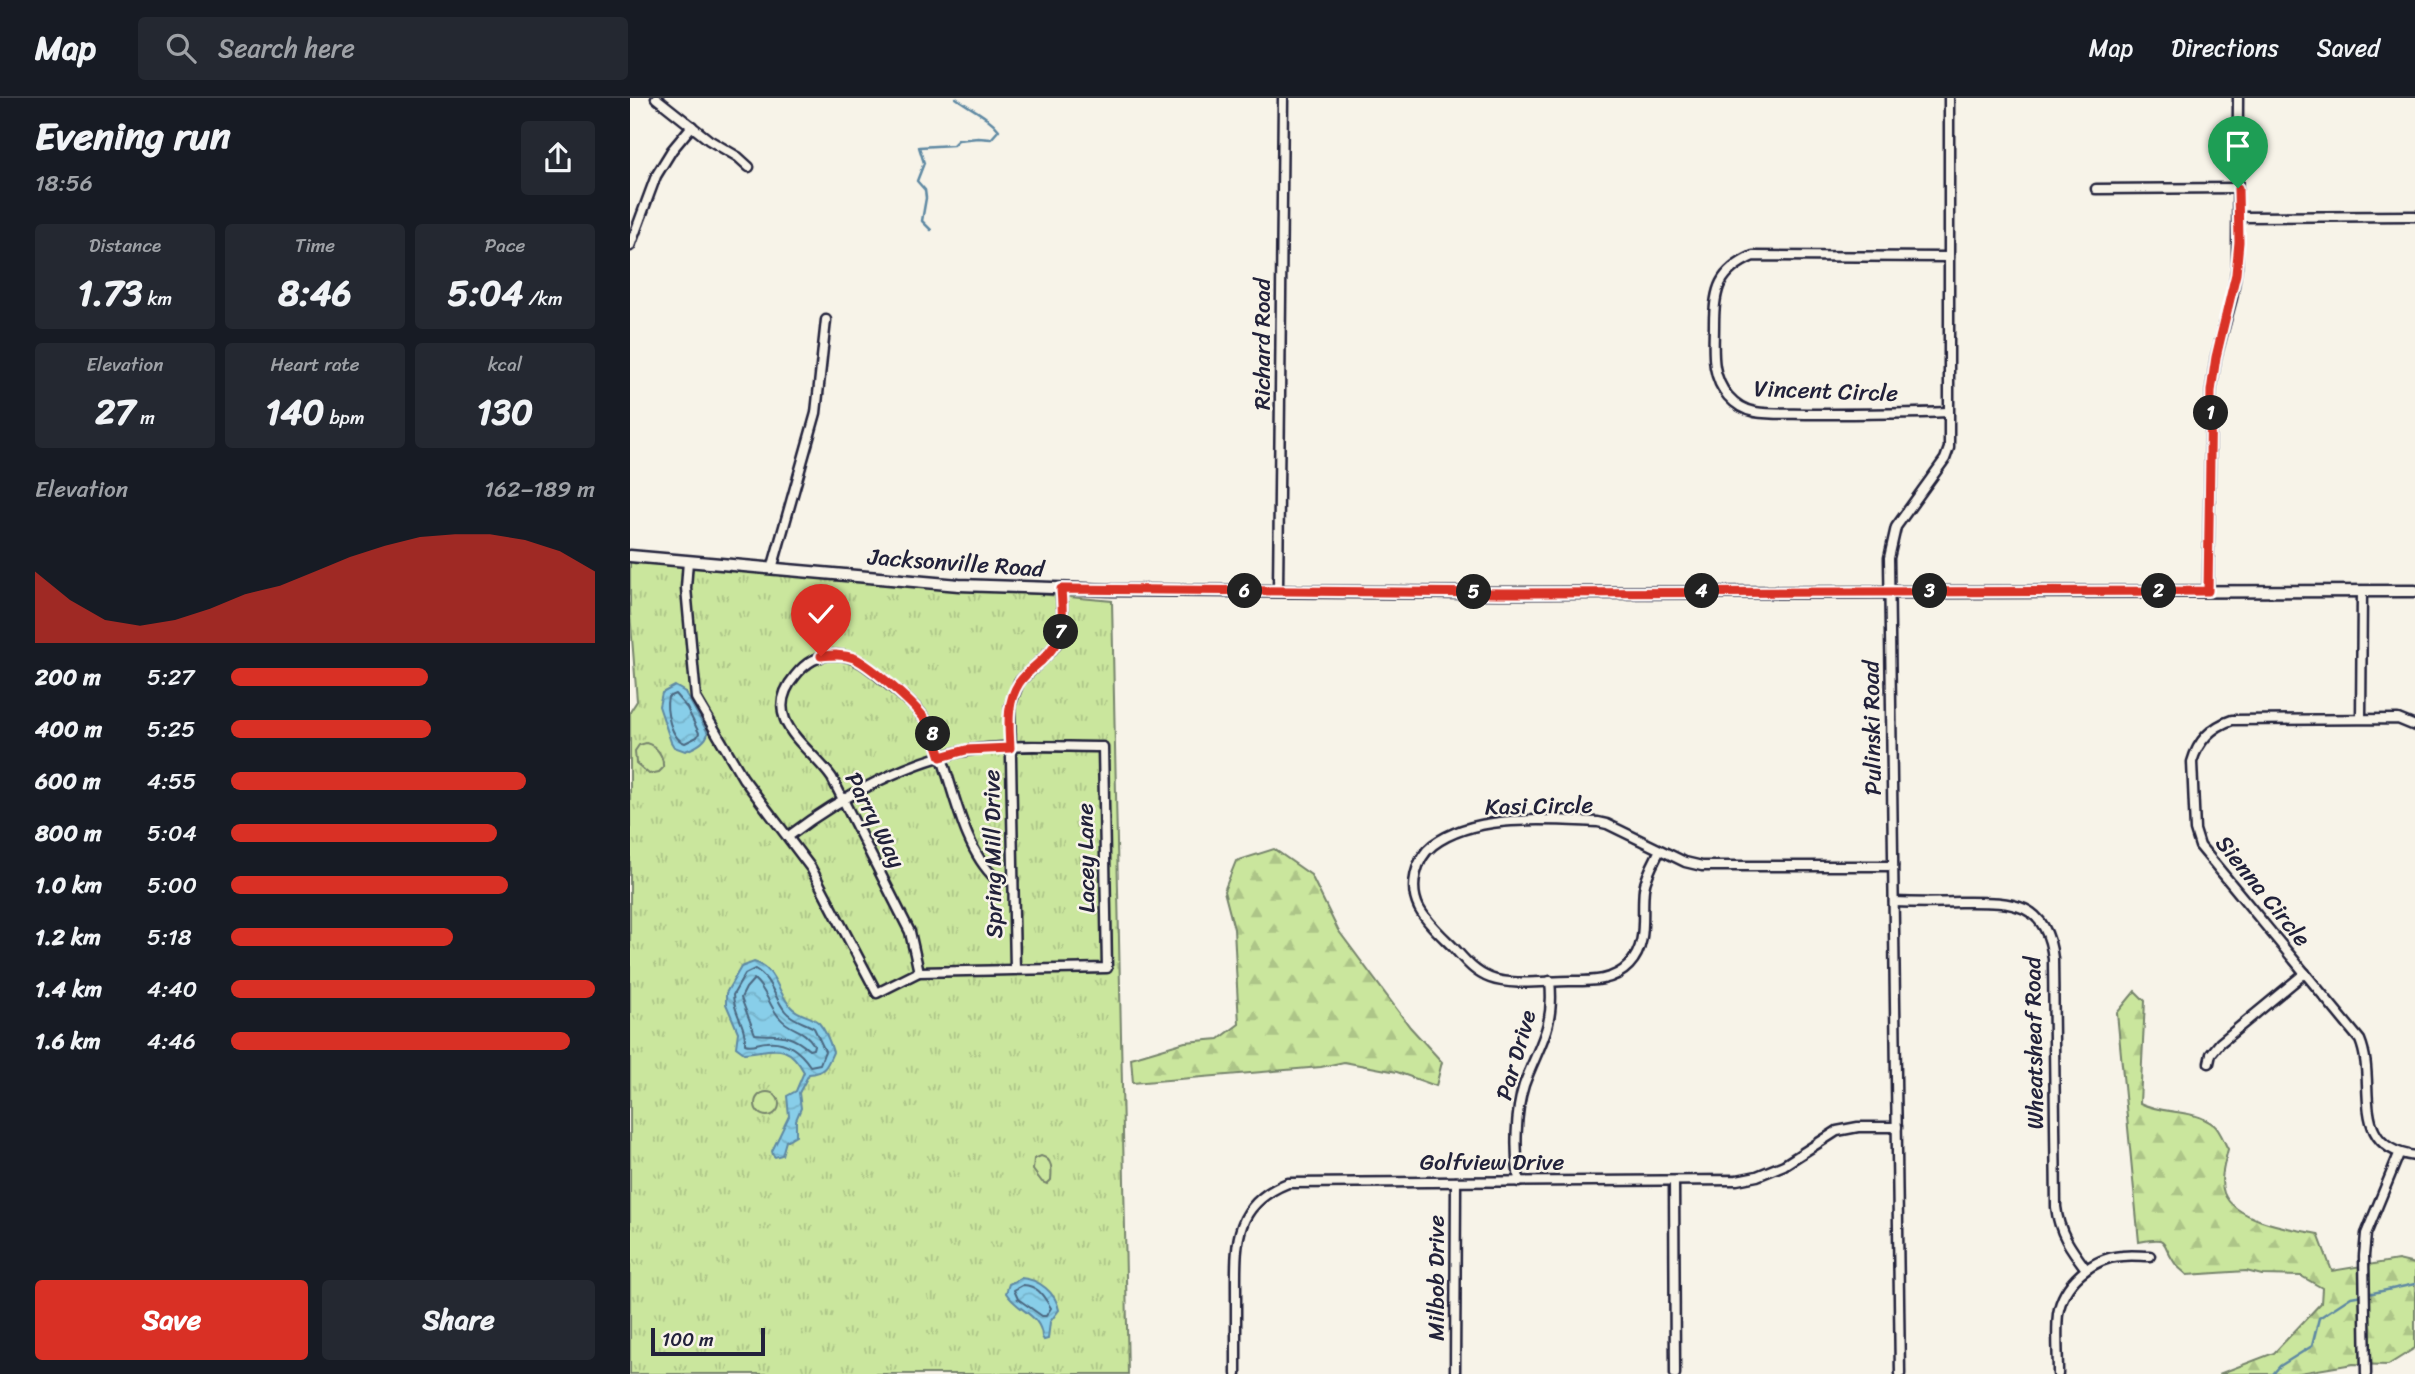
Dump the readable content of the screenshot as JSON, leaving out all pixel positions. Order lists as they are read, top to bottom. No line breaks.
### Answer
{"streets":{"main road":["Jacksonville Road"],"street":["Richard Road","Vincent Circle","Pulinski Road","Kasi Circle","Parry Way","Spring Mill Drive","Lacey Lane","Sienna Circle","Wheatsheaf Road","Par Drive","Golfview Drive","Milbob Drive"]},"crossings":[["Richard Road","Jacksonville Road"],["Vincent Circle","Pulinski Road"],["Jacksonville Road","Pulinski Road"],["Jacksonville Road","Spring Mill Drive"],["Pulinski Road","Kasi Circle"],["Pulinski Road","Wheatsheaf Road"],["Pulinski Road","Golfview Drive"],["Kasi Circle","Par Drive"],["Parry Way","Spring Mill Drive"],["Spring Mill Drive","Lacey Lane"],["Par Drive","Golfview Drive"],["Golfview Drive","Milbob Drive"]],"scale_bar":"100 m","page":{"header":"Map","search":"Search here","nav":["Map","Directions","Saved"],"heading":["Evening run","18:56"],"stats":[["Distance","1.73 km"],["Time","8:46"],["Pace","5:04 /km"],["Elevation","27 m"],["Heart rate","140 bpm"],["kcal","130"]],"pins":["1","2","3","4","6","5","7","8"],"chart":["Elevation","162–189 m"],"list":[{"name":"200 m","note":"5:27"},{"name":"400 m","note":"5:25"},{"name":"600 m","note":"4:55"},{"name":"800 m","note":"5:04"},{"name":"1.0 km","note":"5:00"},{"name":"1.2 km","note":"5:18"},{"name":"1.4 km","note":"4:40"},{"name":"1.6 km","note":"4:46"}],"buttons":["Save","Share"],"scale":"100 m"}}
